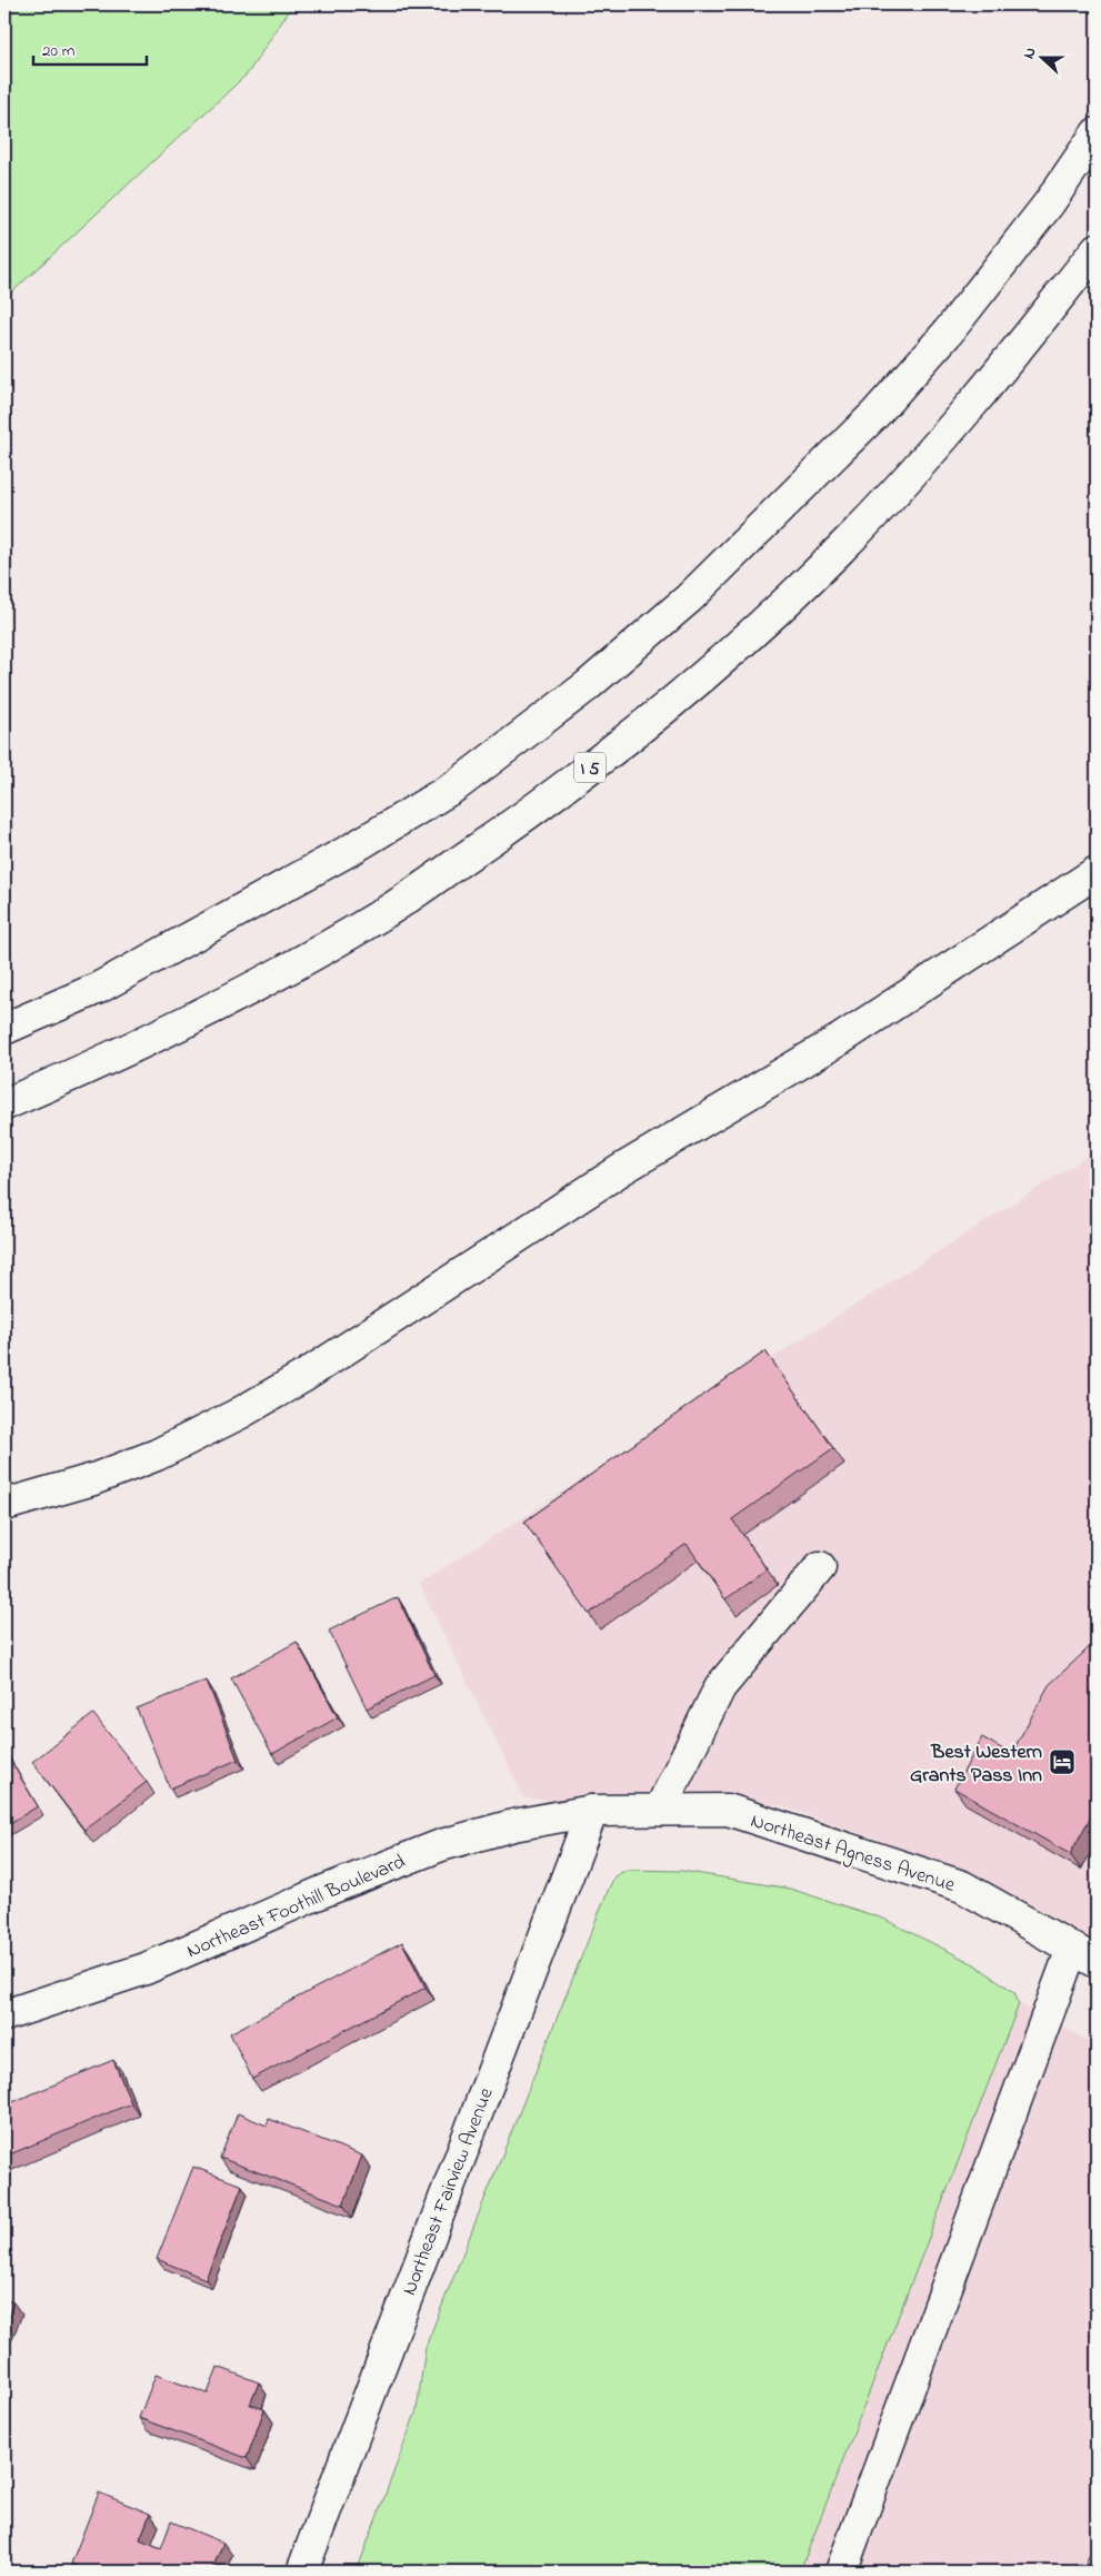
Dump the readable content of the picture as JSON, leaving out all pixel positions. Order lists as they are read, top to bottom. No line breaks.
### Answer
{"streets":{"main road":["I 5","Northeast Agness Avenue","Northeast Foothill Boulevard","Northeast Fairview Avenue"]},"crossings":[["Northeast Agness Avenue","Northeast Foothill Boulevard"],["Northeast Agness Avenue","Northeast Fairview Avenue"],["Northeast Foothill Boulevard","Northeast Fairview Avenue"]],"places":{"hotel":["Best Western Grants Pass Inn"]},"scale_bar":"20 m","north":"left"}
